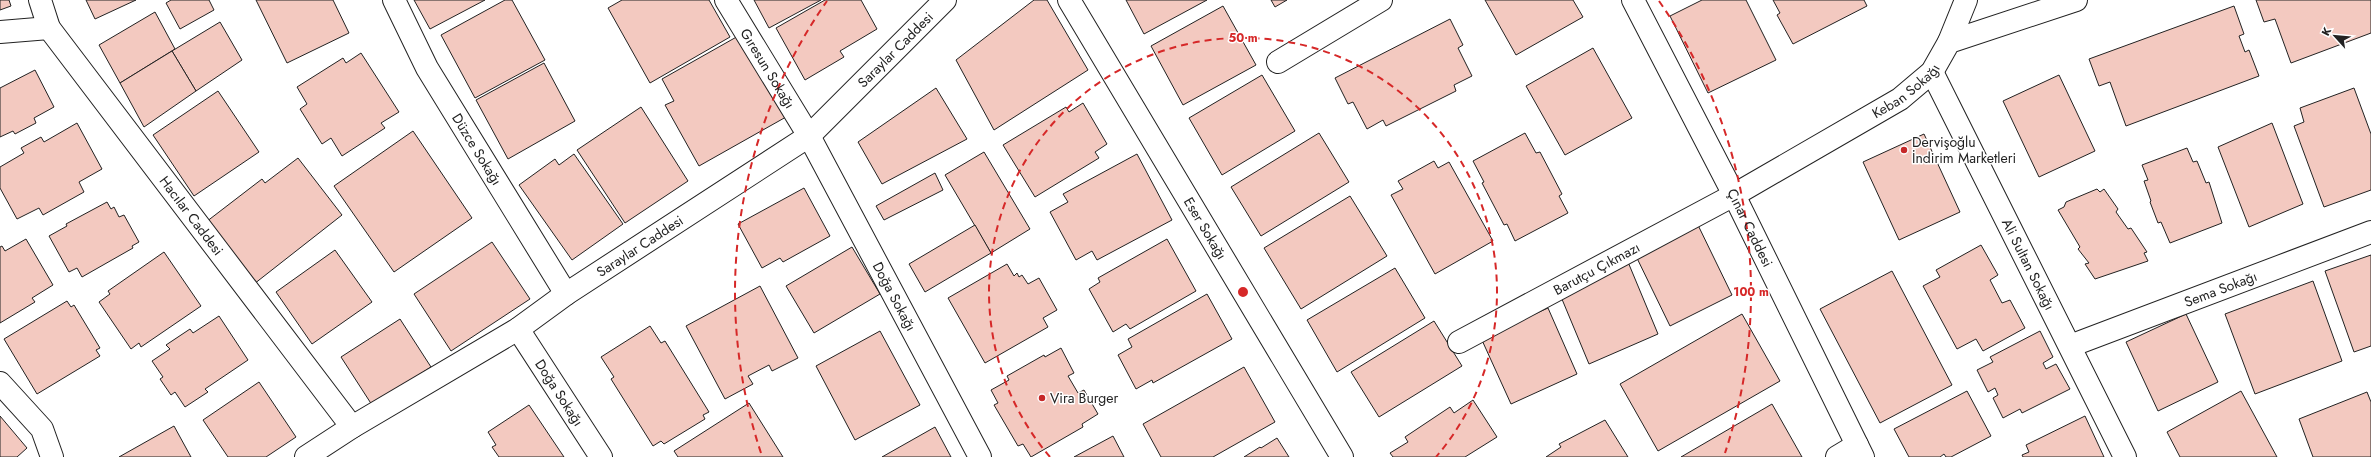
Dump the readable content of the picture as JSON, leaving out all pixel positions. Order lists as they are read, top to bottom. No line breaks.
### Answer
{"streets":{"street":["Saraylar Caddesi","Gıresun Sokağı","Keban Sokağı","Düzce Sokağı","Hacılar Caddesi","Çınar Caddesi","Eser Sokağı","Ali Sultan Sokağı","Barutçu Çıkmazı","Sema Sokağı","Doğa Sokağı"]},"crossings":[["Saraylar Caddesi","Gıresun Sokağı"],["Saraylar Caddesi","Düzce Sokağı"],["Saraylar Caddesi","Hacılar Caddesi"],["Saraylar Caddesi","Doğa Sokağı"],["Gıresun Sokağı","Doğa Sokağı"],["Keban Sokağı","Çınar Caddesi"],["Keban Sokağı","Ali Sultan Sokağı"],["Keban Sokağı","Barutçu Çıkmazı"],["Çınar Caddesi","Barutçu Çıkmazı"],["Ali Sultan Sokağı","Sema Sokağı"]],"places":["Dervişoğlu İndirim Marketleri","Vira Burger"],"north":"top left","rings":["50 m","100 m"]}
